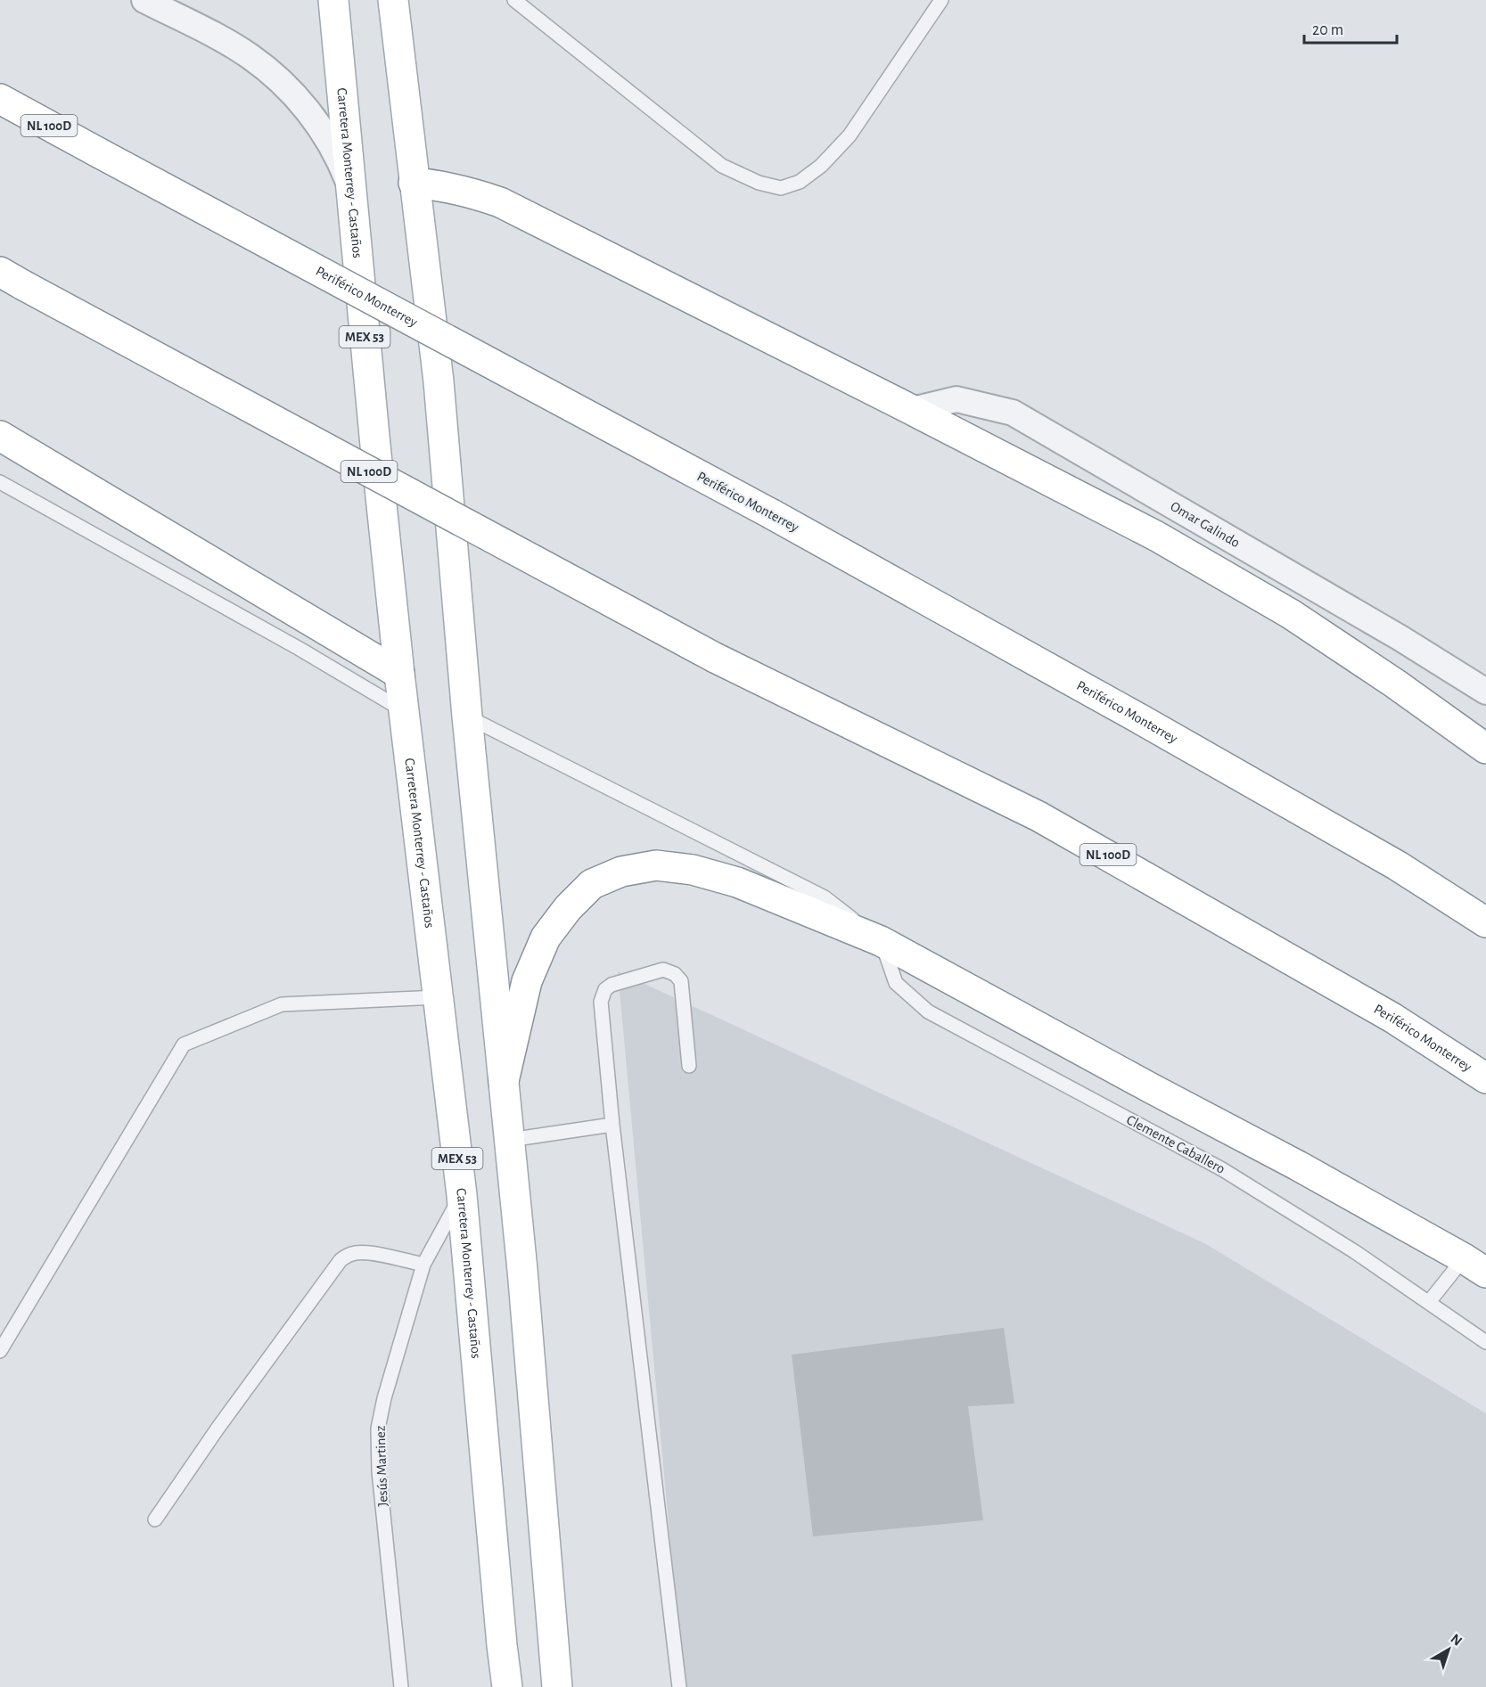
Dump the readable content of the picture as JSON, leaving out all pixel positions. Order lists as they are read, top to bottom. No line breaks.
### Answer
{"streets":{"main road":["NL 100D","Carretera Monterrey - Castaños","Periférico Monterrey","MEX 53"],"street":["Omar Galindo"],"lane":["Clemente Caballero","Jesús Martinez"]},"crossings":[["Carretera Monterrey - Castaños","Jesús Martinez"]],"scale_bar":"20 m","north":"top right"}
